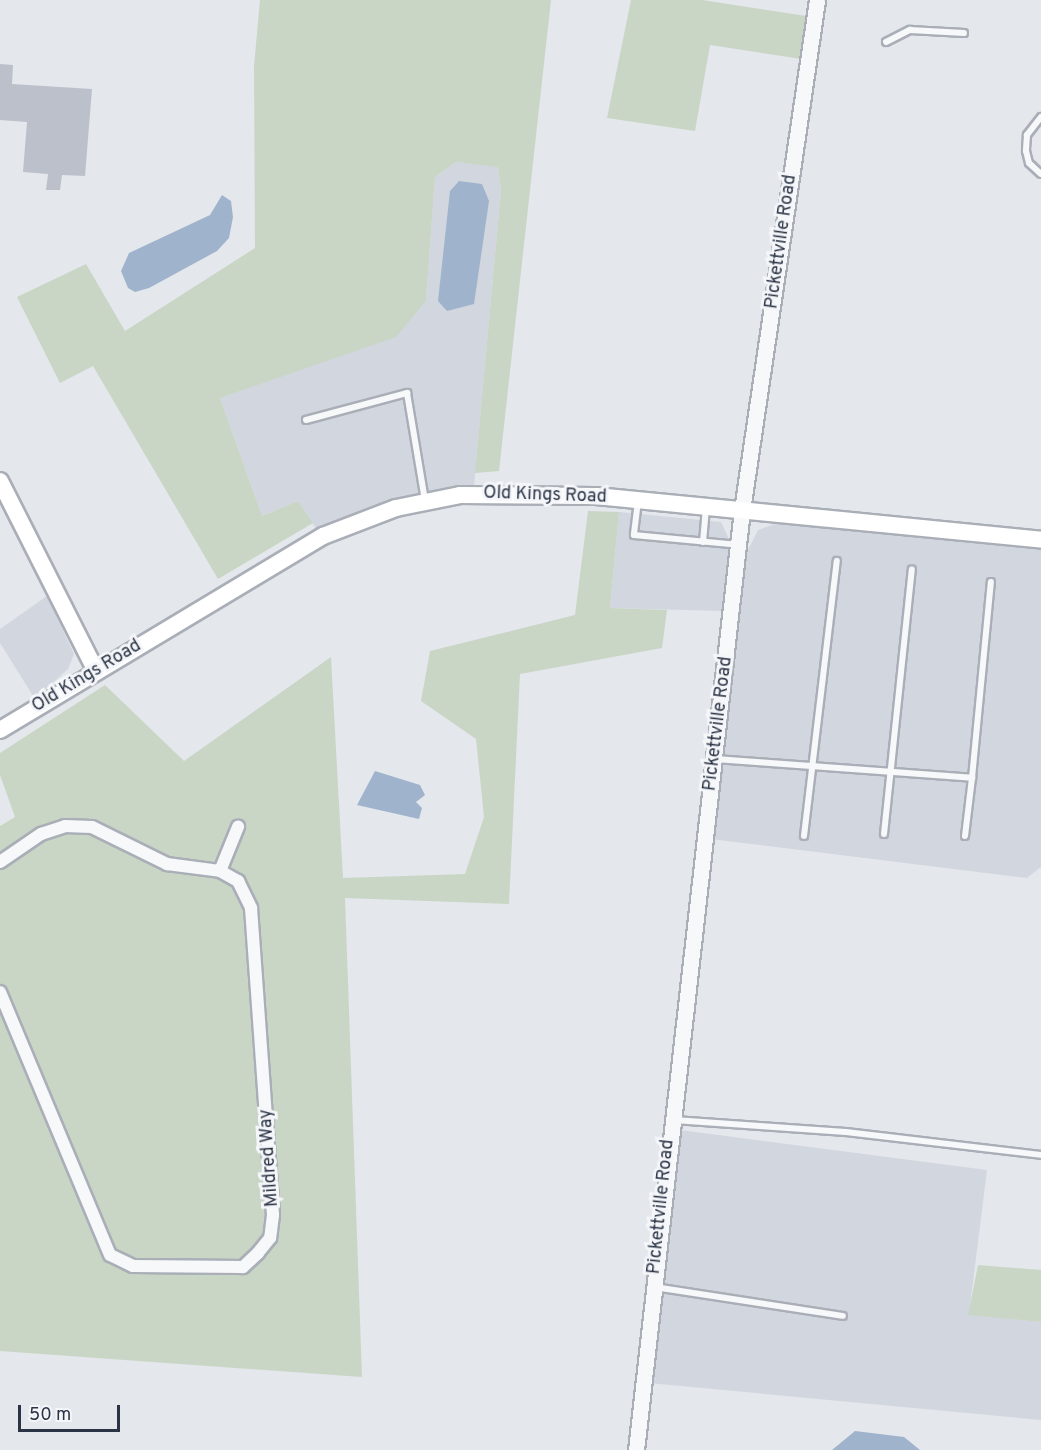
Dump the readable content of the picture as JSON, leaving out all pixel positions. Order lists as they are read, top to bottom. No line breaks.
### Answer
{"streets":{"main road":["Old Kings Road"],"street":["Pickettville Road","Mildred Way"]},"crossings":[["Pickettville Road","Old Kings Road"]],"scale_bar":"50 m"}
